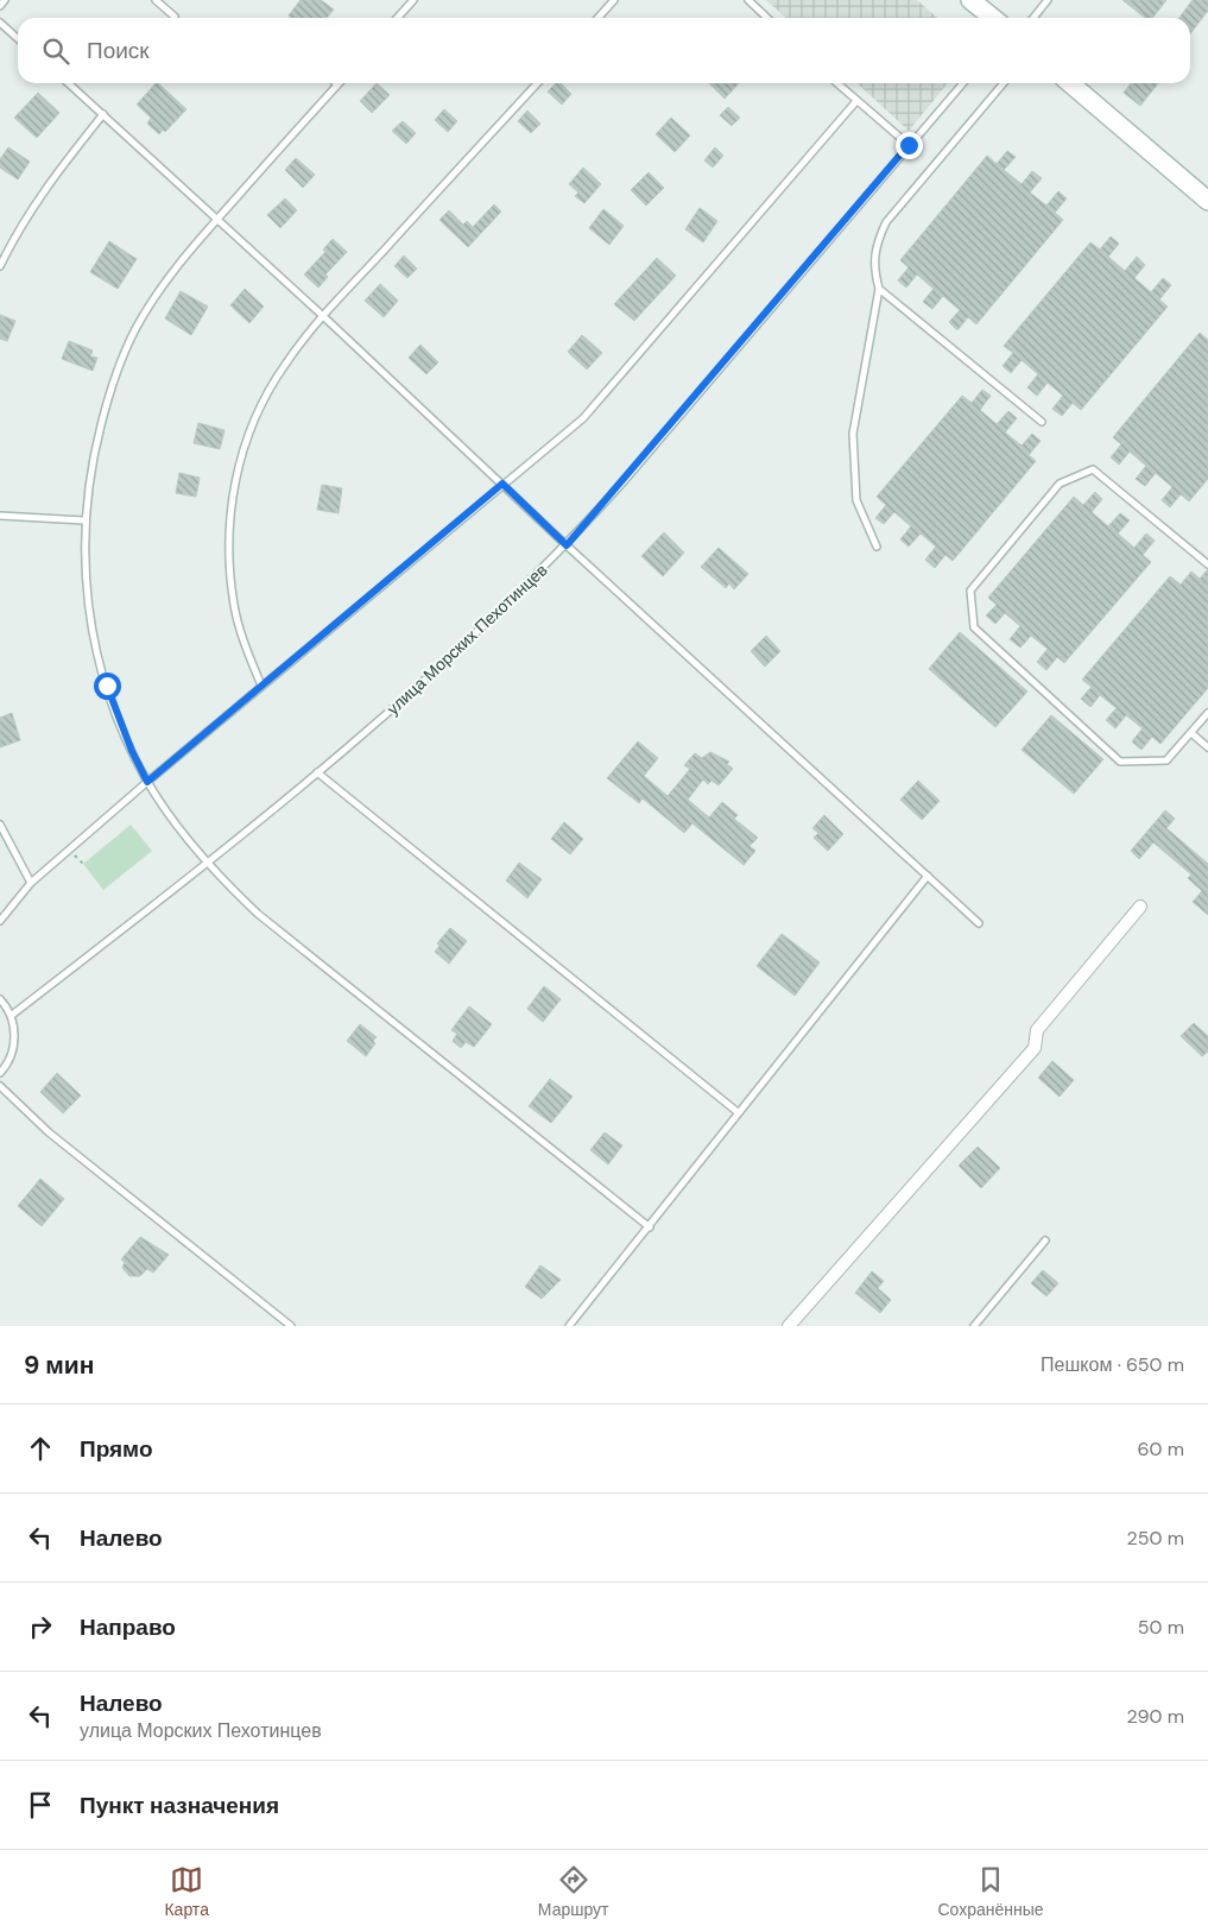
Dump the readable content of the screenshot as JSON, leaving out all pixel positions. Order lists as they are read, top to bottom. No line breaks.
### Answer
{"streets":{"lane":["улица Морских Пехотинцев"]},"page":{"search":"Поиск","heading":["9 мин","Пешком · 650 m"],"list":[["Прямо","60 m"],["Налево","250 m"],["Направо","50 m"],["Налево","улица Морских Пехотинцев","290 m"],"Пункт назначения"],"nav":["Карта","Маршрут","Сохранённые"]}}
